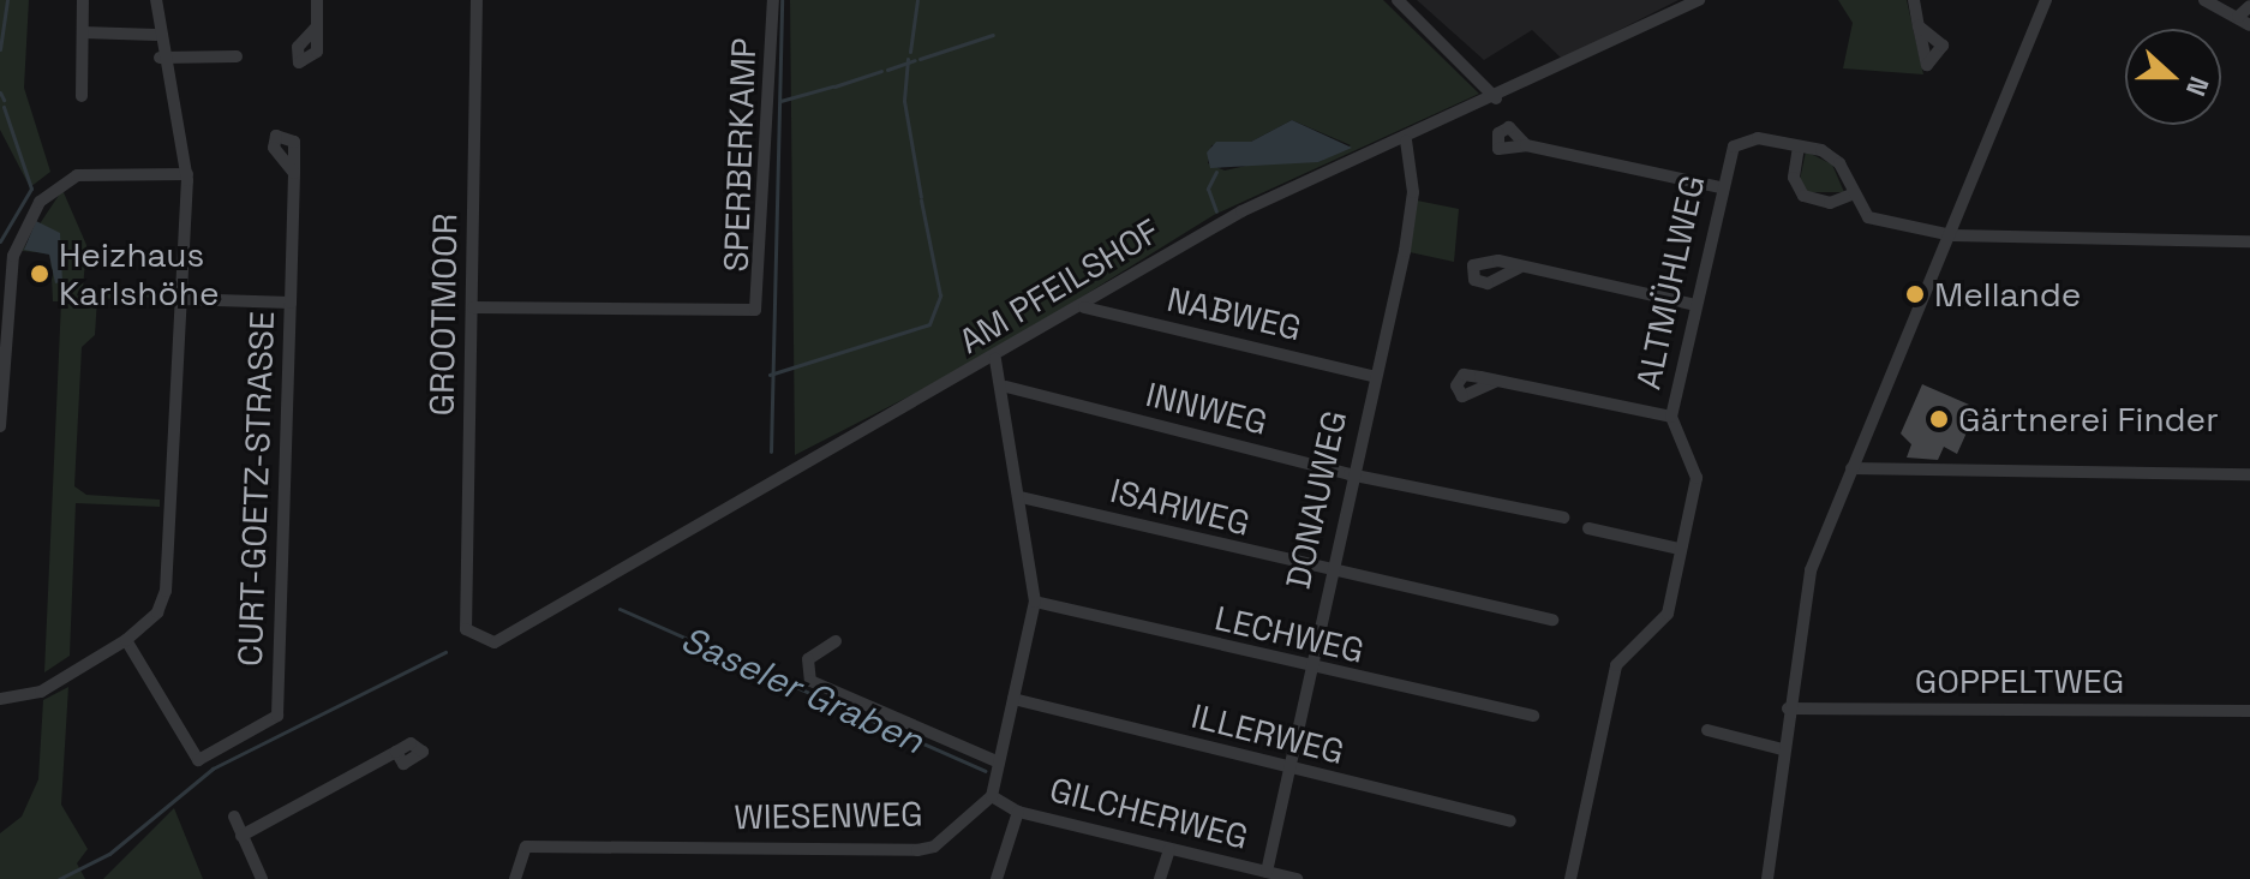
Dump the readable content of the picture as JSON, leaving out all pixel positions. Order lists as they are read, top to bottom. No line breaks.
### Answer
{"streets":{"street":["SPERBERKAMP","ALTMÜHLWEG","AM PFEILSHOF","NABWEG","GROOTMOOR","INNWEG","CURT-GOETZ-STRASSE","DONAUWEG","ISARWEG","LECHWEG","GOPPELTWEG","ILLERWEG","GILCHERWEG","WIESENWEG"]},"crossings":[["SPERBERKAMP","GROOTMOOR"],["AM PFEILSHOF","NABWEG"],["AM PFEILSHOF","GROOTMOOR"],["AM PFEILSHOF","DONAUWEG"],["NABWEG","DONAUWEG"],["INNWEG","DONAUWEG"],["DONAUWEG","ISARWEG"],["DONAUWEG","LECHWEG"],["DONAUWEG","ILLERWEG"],["DONAUWEG","GILCHERWEG"],["GILCHERWEG","WIESENWEG"]],"water":["Saseler Graben"],"places":["Heizhaus Karlshöhe","Mellande","Gärtnerei Finder"],"north":"right"}
